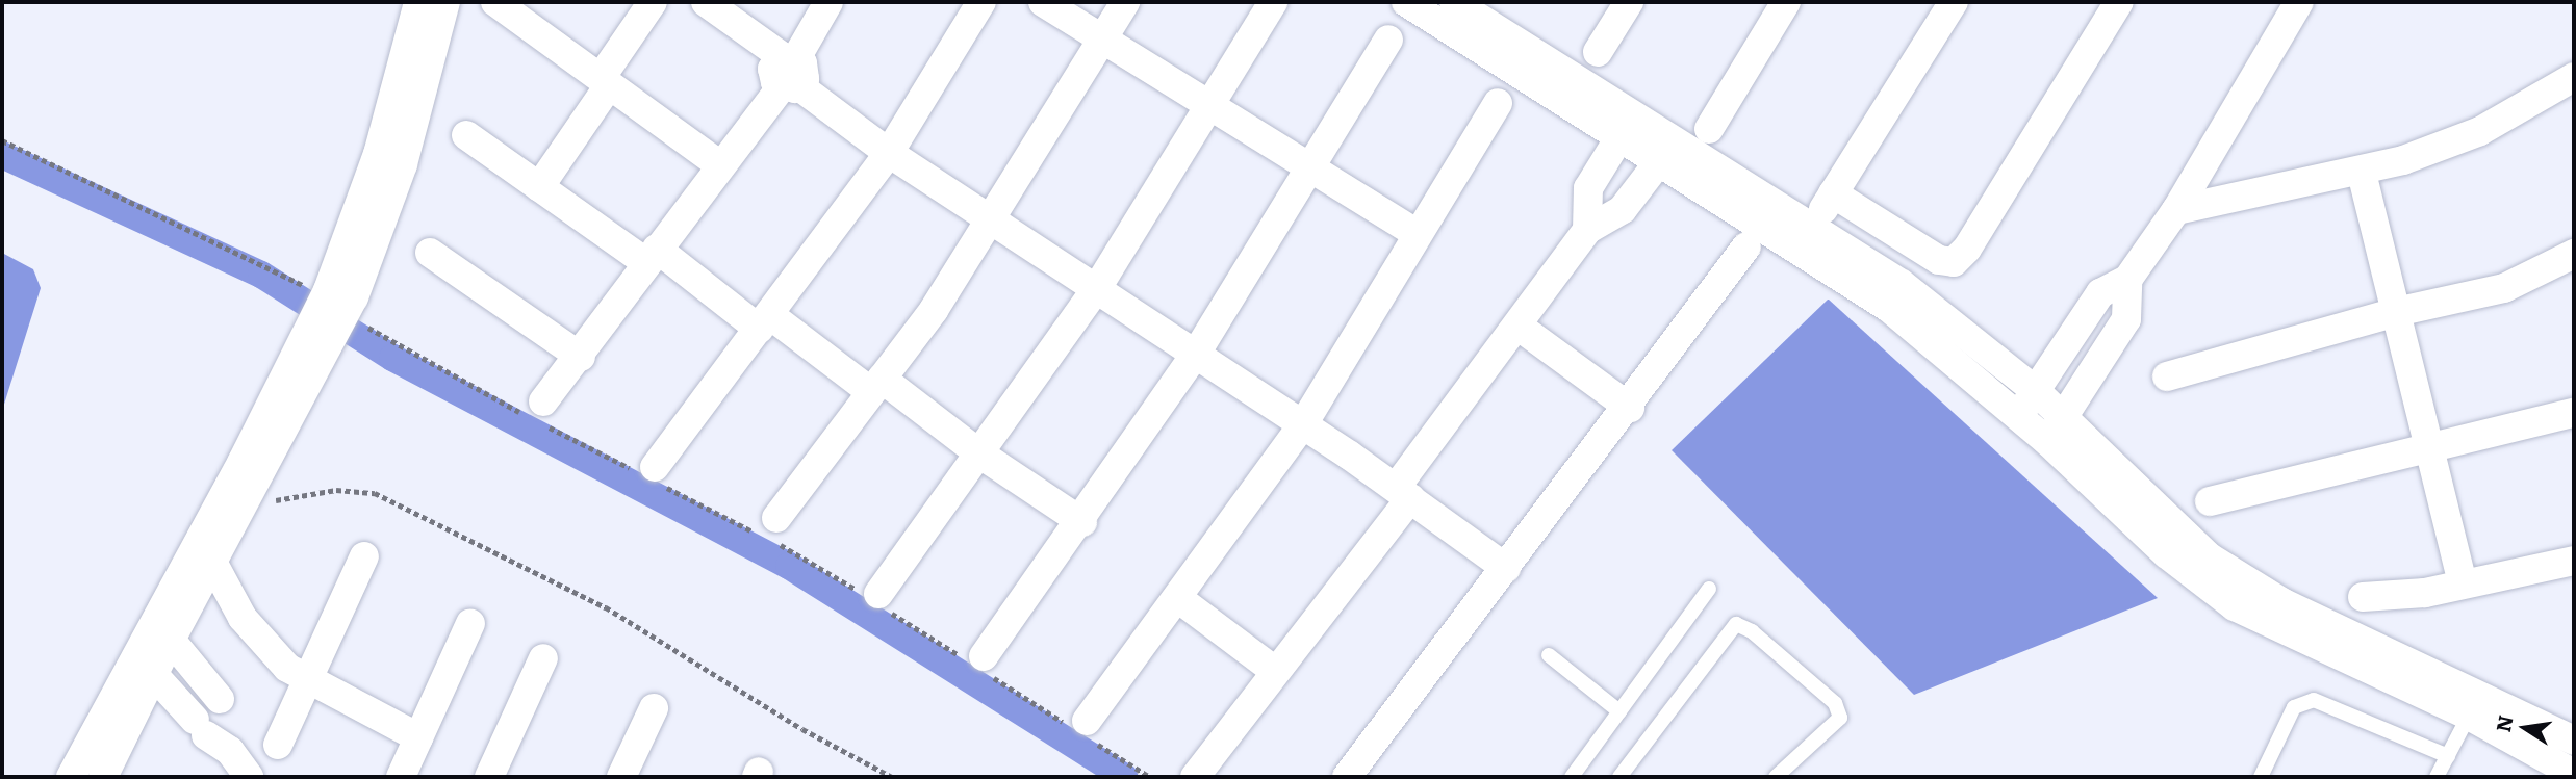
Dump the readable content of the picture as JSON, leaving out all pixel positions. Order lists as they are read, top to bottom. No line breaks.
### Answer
{"north":"left"}
